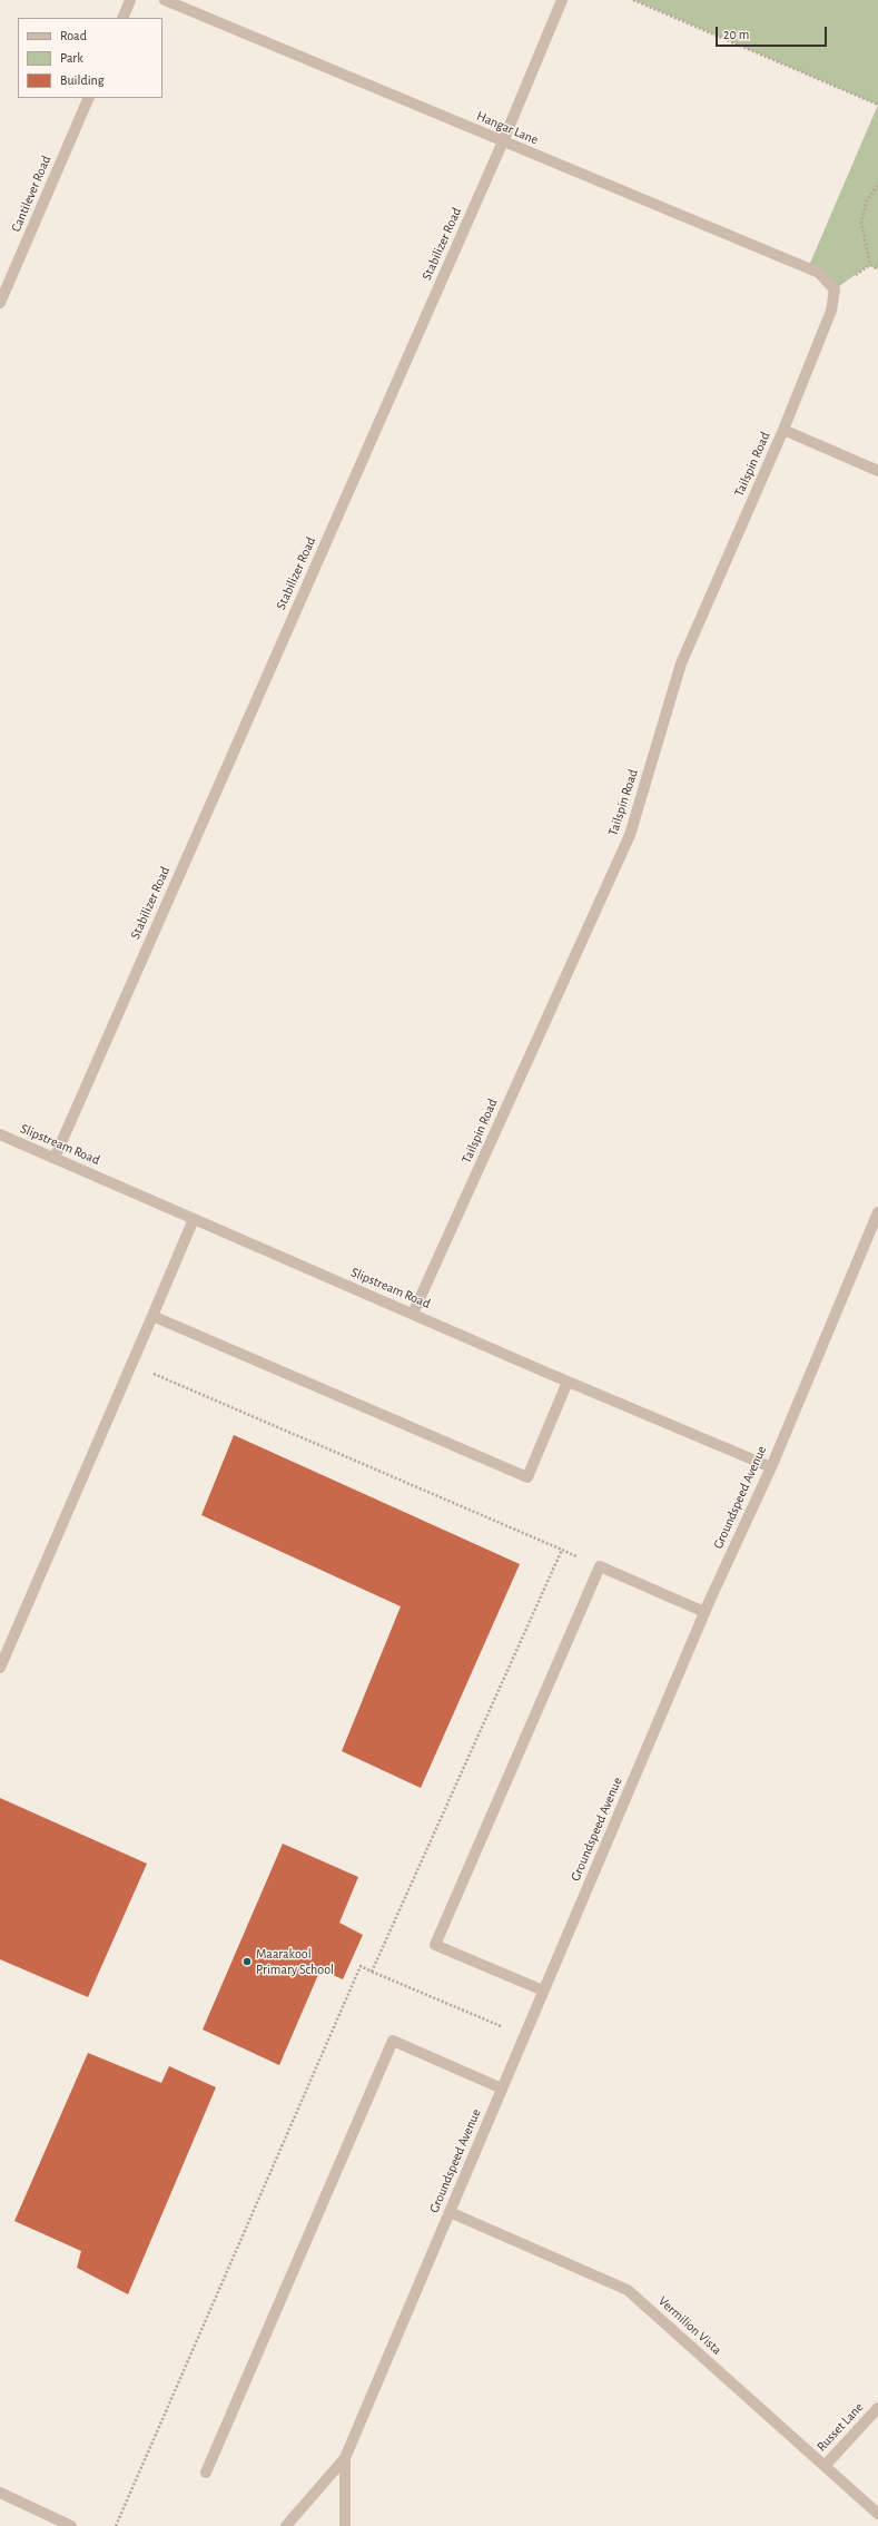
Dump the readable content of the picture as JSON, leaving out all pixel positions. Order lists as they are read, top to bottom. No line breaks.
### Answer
{"streets":{"street":["Hangar Lane","Cantilever Road","Stabilizer Road","Tailspin Road","Slipstream Road","Groundspeed Avenue","Vermilion Vista","Russet Lane"]},"crossings":[["Hangar Lane","Stabilizer Road"],["Hangar Lane","Tailspin Road"],["Stabilizer Road","Slipstream Road"],["Tailspin Road","Slipstream Road"],["Slipstream Road","Groundspeed Avenue"],["Groundspeed Avenue","Vermilion Vista"],["Vermilion Vista","Russet Lane"]],"places":["Maarakool Primary School"],"legend":["Road","Park","Building"],"scale_bar":"20 m"}
